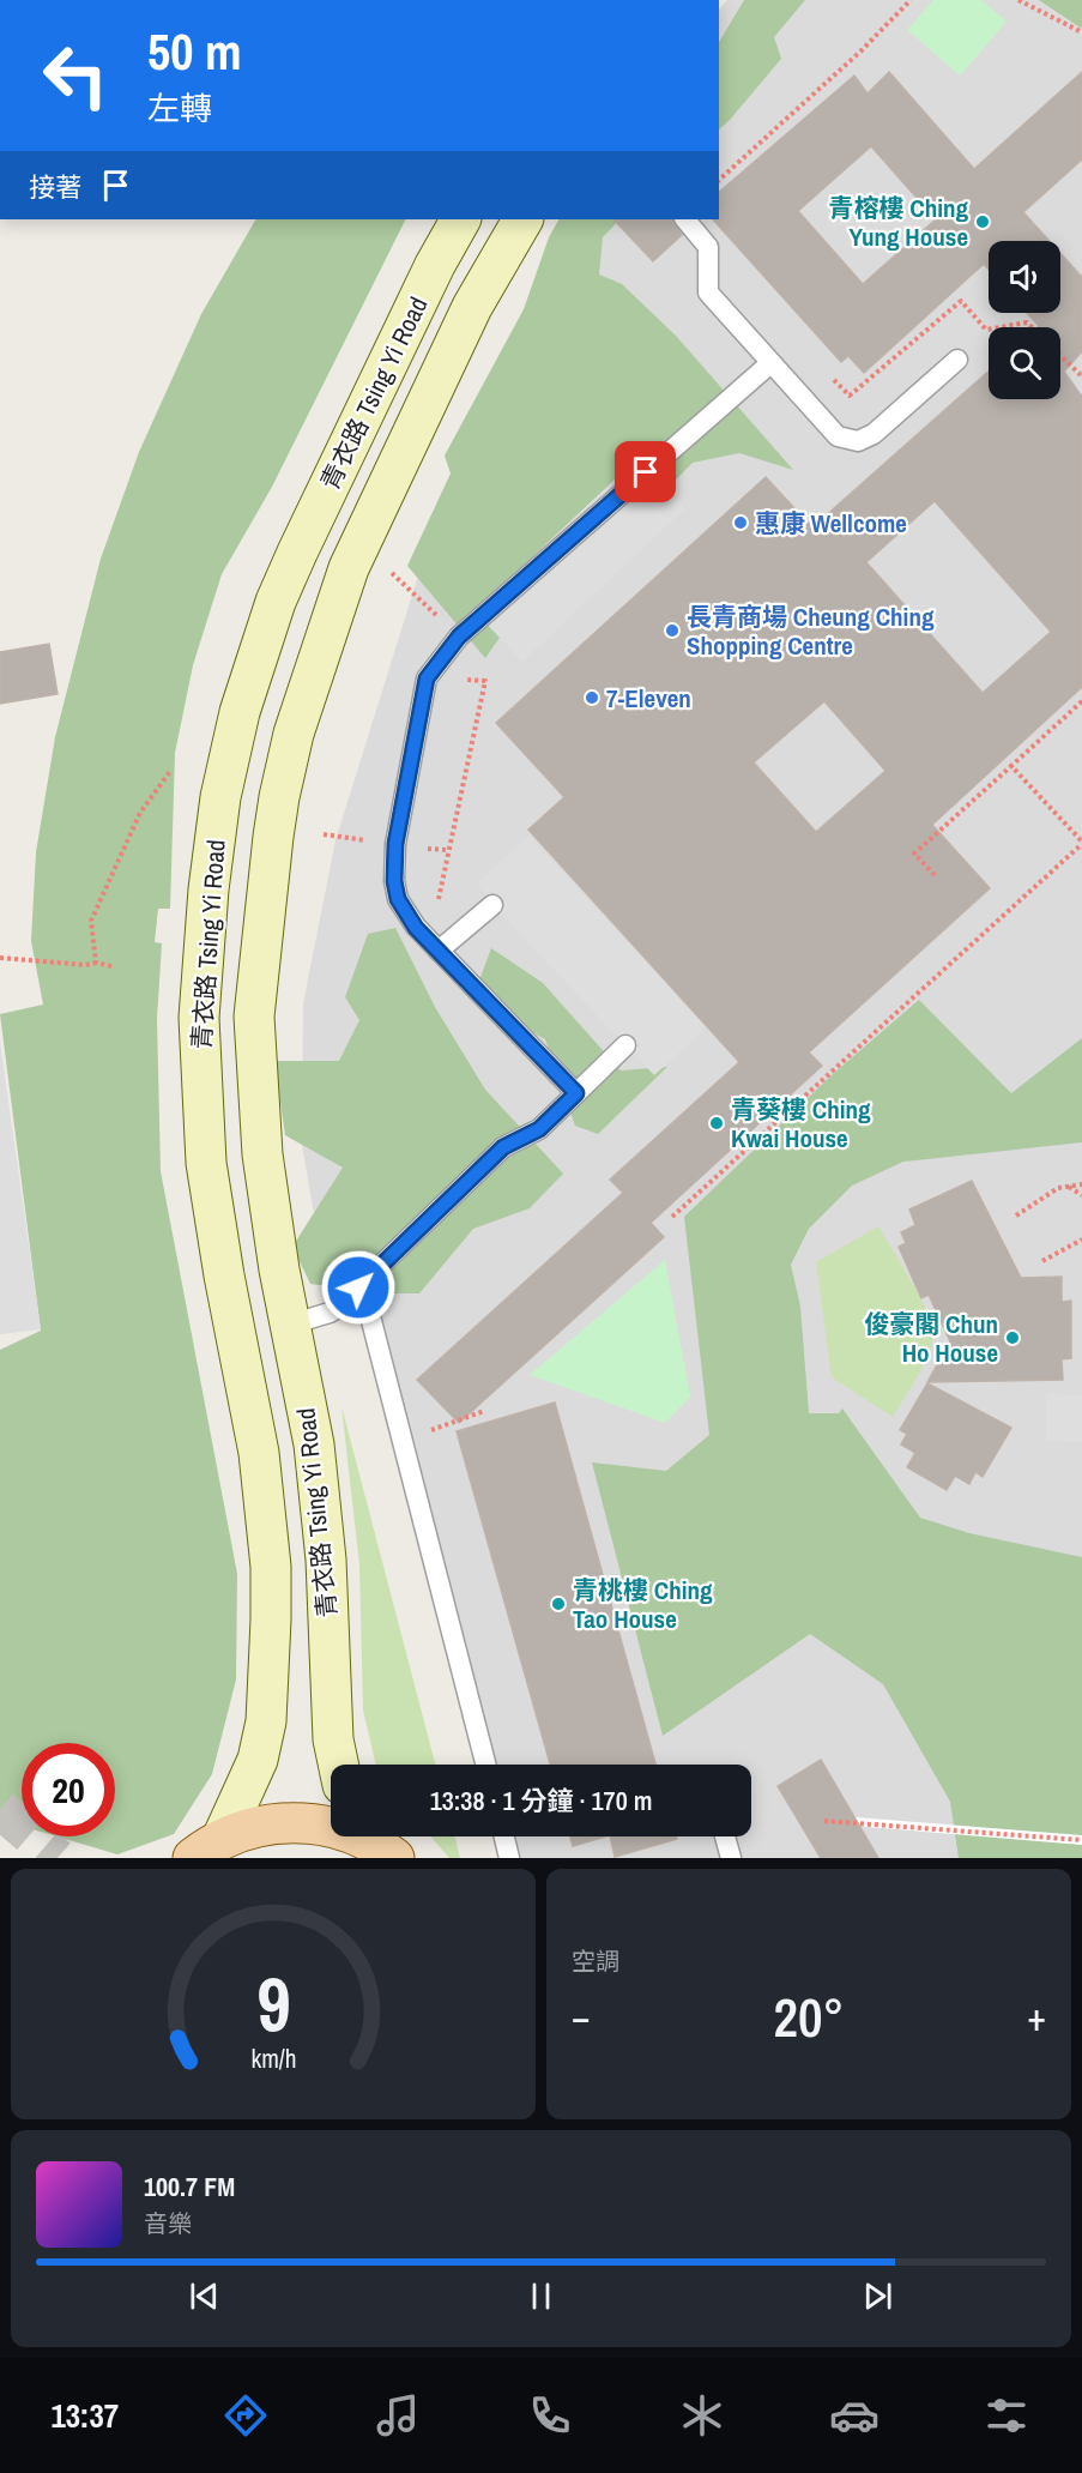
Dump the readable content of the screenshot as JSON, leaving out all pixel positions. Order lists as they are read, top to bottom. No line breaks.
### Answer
{"streets":{"main road":["青衣路 Tsing Yi Road"]},"places":["青榕樓 Ching Yung House","惠康 Wellcome","長青商場 Cheung Ching Shopping Centre","7-Eleven","青葵樓 Ching Kwai House","俊豪閣 Chun Ho House","青桃樓 Ching Tao House"],"page":{"turn":["50 m","左轉"],"then":"接著","limit":"20","trip":"13:38 · 1 分鐘 · 170 m","tile":"空調","heat":["−","20°","+"],"song":["100.7 FM","音樂"],"tabs":"13:37","gauge":["9","km/h"]}}
